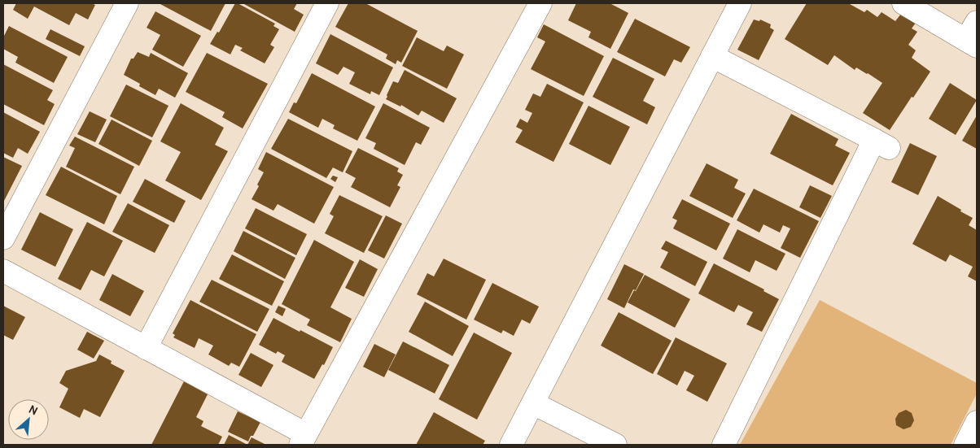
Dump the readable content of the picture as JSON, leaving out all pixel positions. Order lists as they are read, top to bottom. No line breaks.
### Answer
{"north":"top right"}
